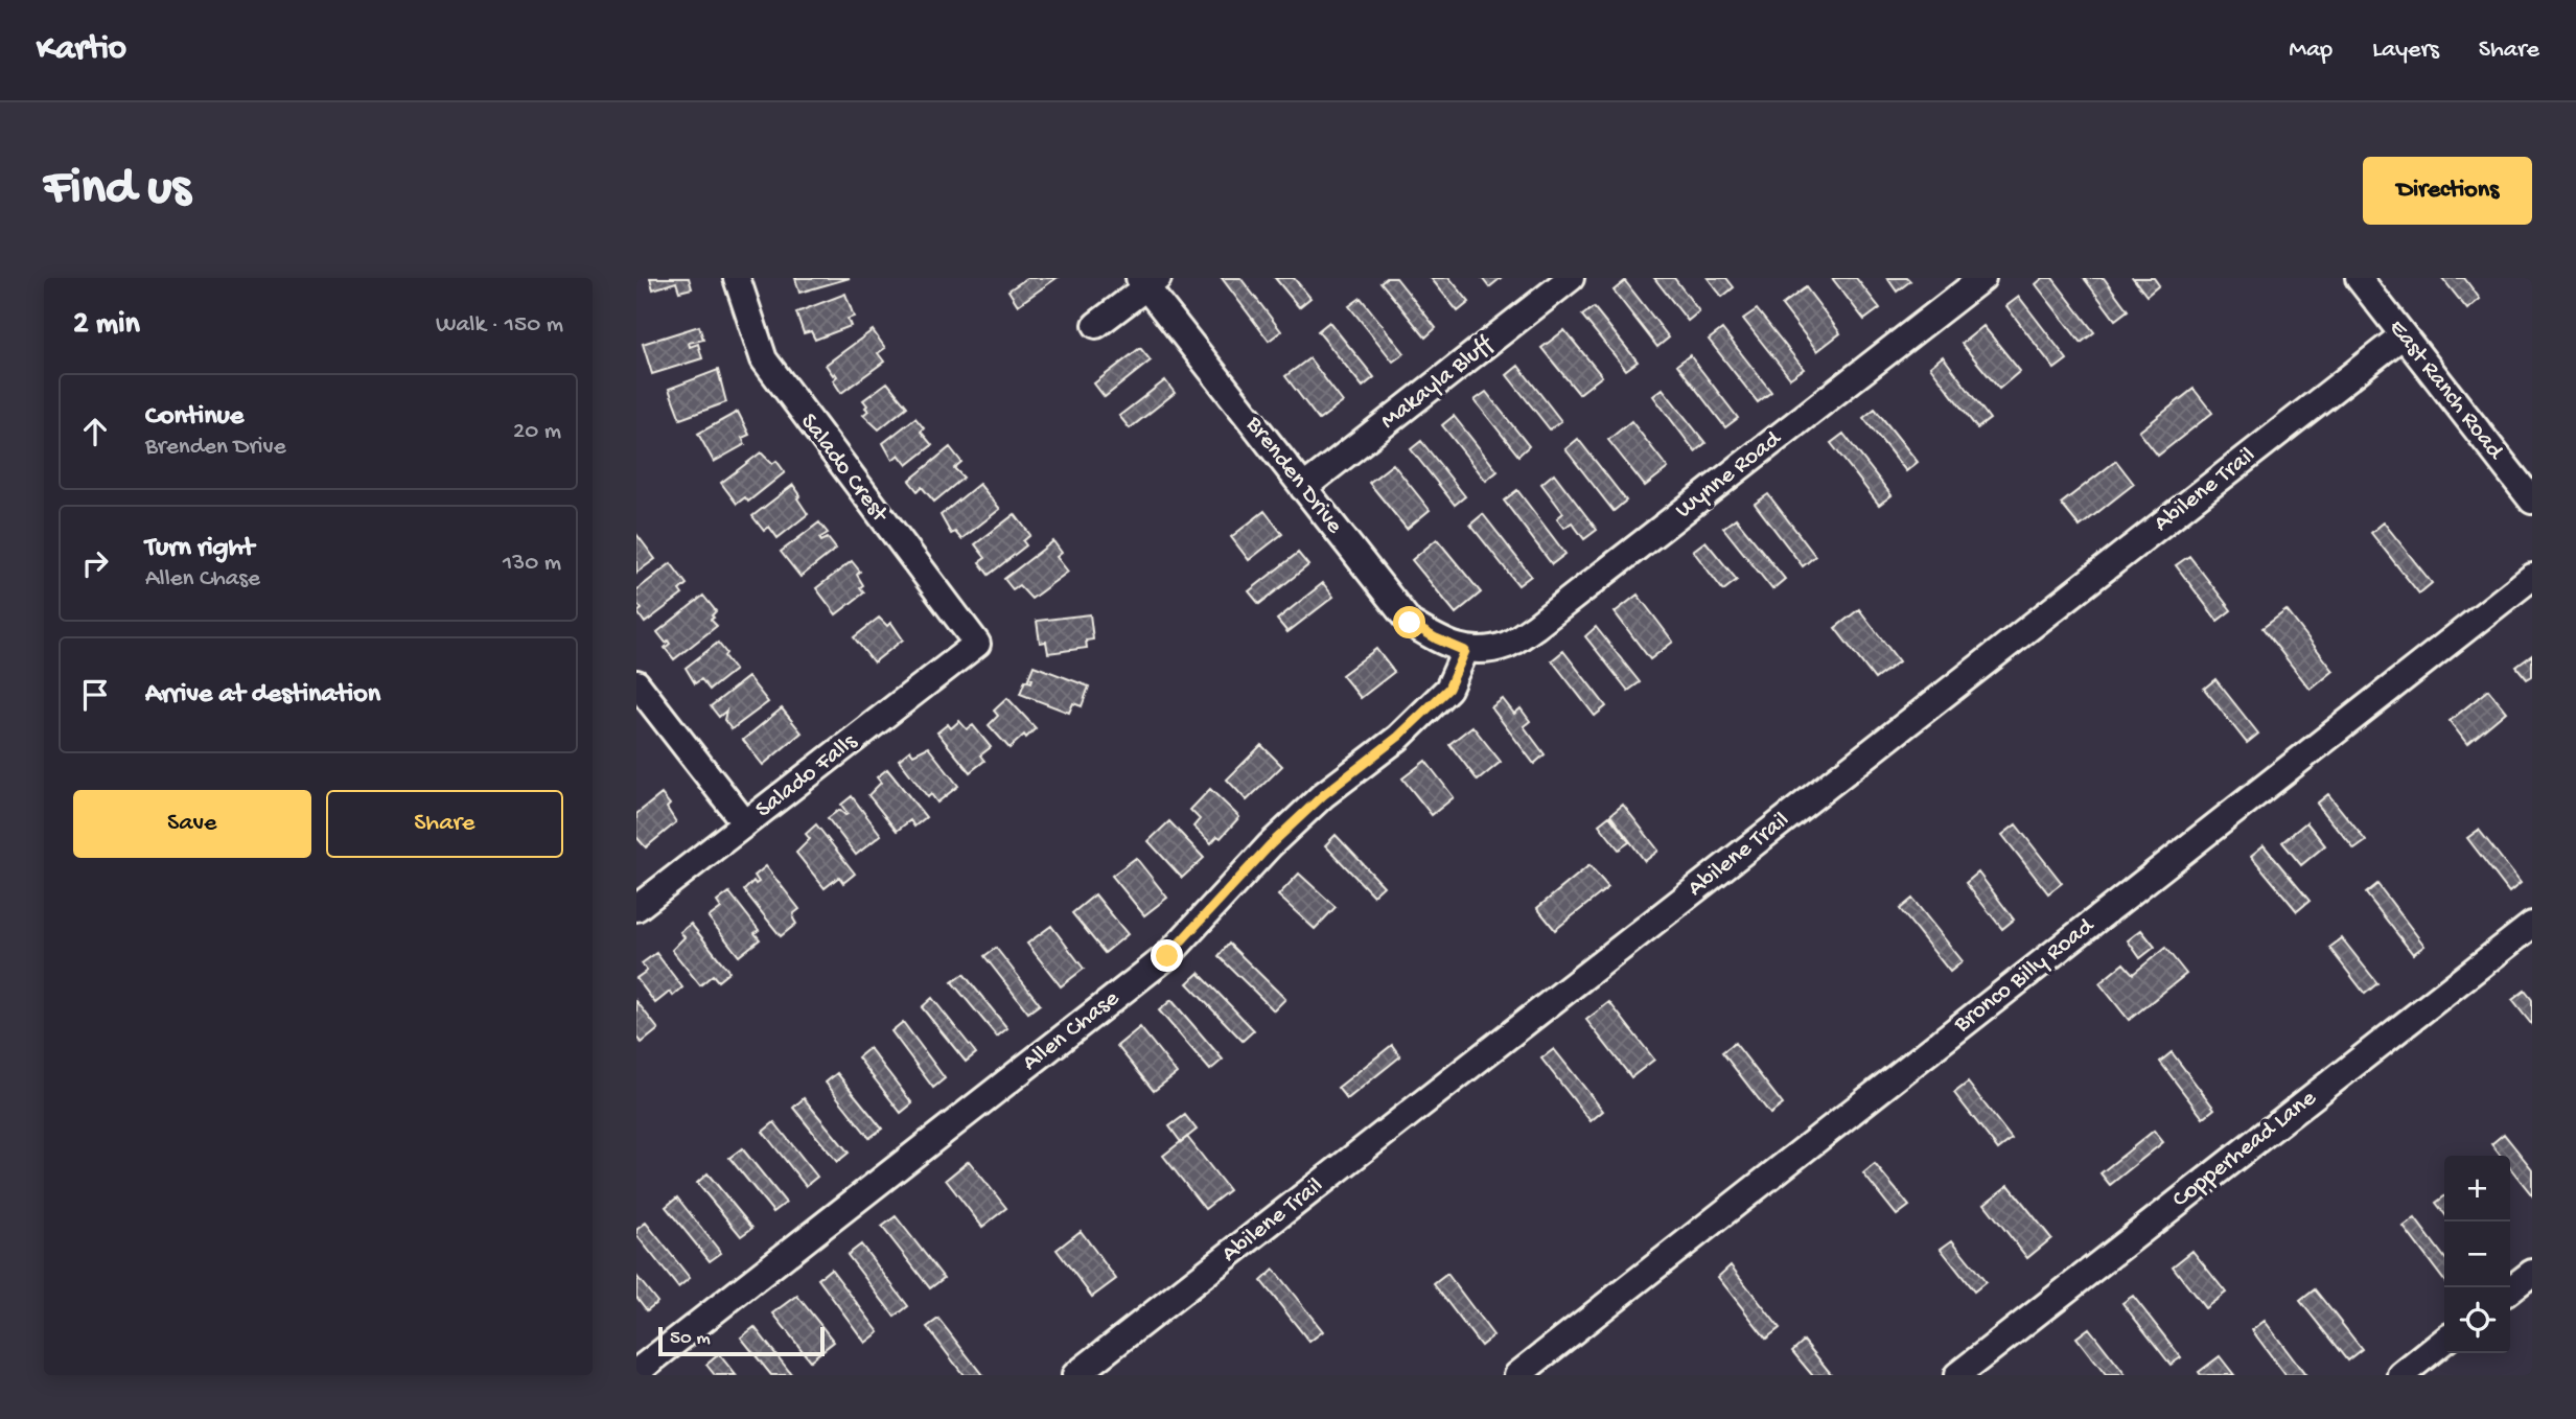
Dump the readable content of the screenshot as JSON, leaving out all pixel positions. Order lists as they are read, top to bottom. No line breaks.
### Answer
{"streets":{"street":["Makayla Bluff","East Ranch Road","Salado Crest","Brenden Drive","Wynne Road","Abilene Trail","Salado Falls","Bronco Billy Road","Allen Chase","Copperhead Lane"]},"crossings":[["Makayla Bluff","Brenden Drive"],["East Ranch Road","Abilene Trail"],["Salado Crest","Salado Falls"],["Brenden Drive","Wynne Road"],["Brenden Drive","Allen Chase"],["Wynne Road","Allen Chase"]],"scale_bar":"50 m","page":{"header":"Kartio","nav":["Map","Layers","Share"],"buttons":["Directions",["Save","Share"]],"title":"Find us","heading":["2 min","Walk · 150 m"],"list":[["Continue","Brenden Drive","20 m"],["Turn right","Allen Chase","130 m"],"Arrive at destination"],"map_buttons":["+","−"],"scale":"50 m"}}
